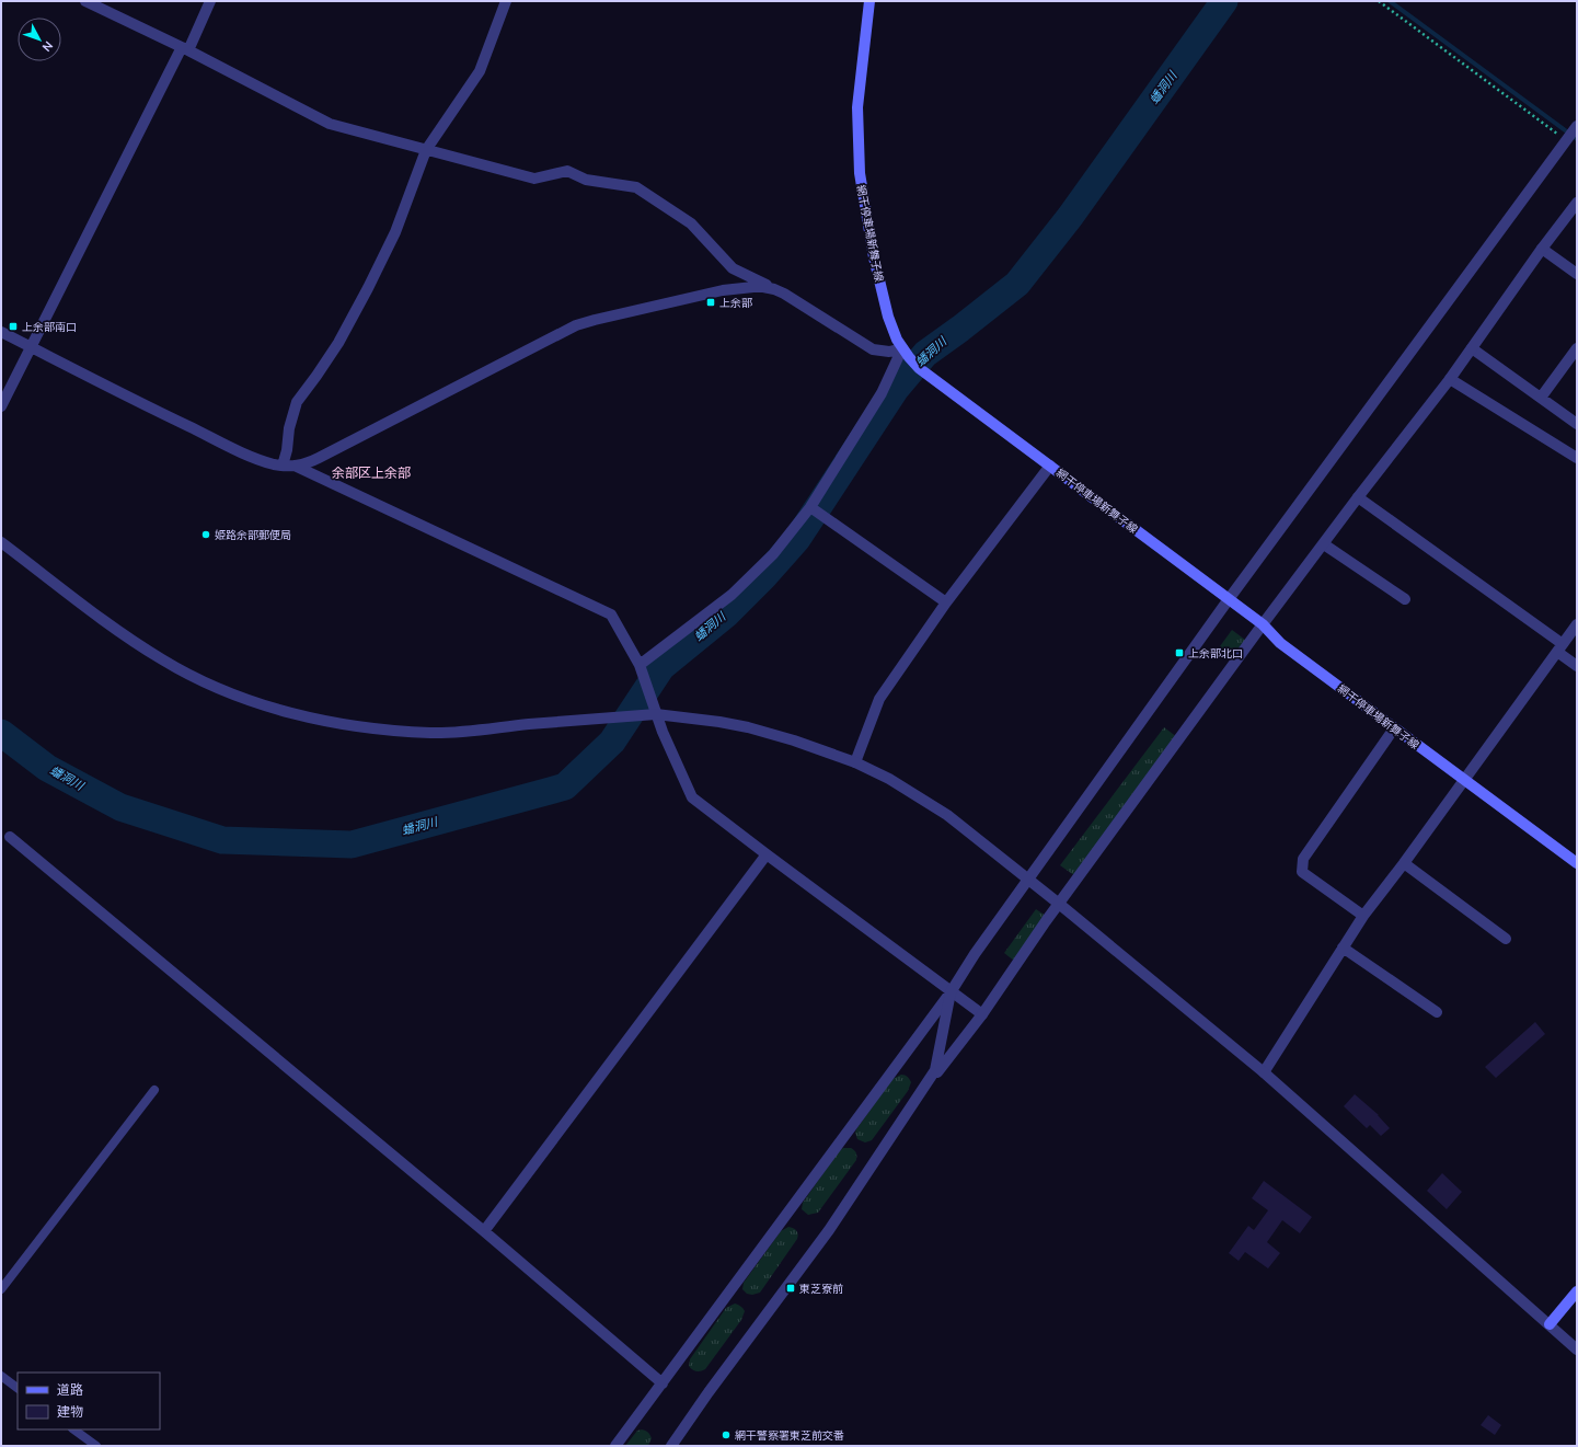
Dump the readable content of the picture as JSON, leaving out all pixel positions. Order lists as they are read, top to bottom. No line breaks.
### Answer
{"streets":{"main road":["網干停車場新舞子線"]},"districts":["余部区上余部"],"water":["蟠洞川"],"places":{"transit":["上余部","上余部南口","上余部北口","東芝寮前"],"other":["姫路余部郵便局","網干警察署東芝前交番"]},"legend":["道路","建物"],"north":"bottom right"}
